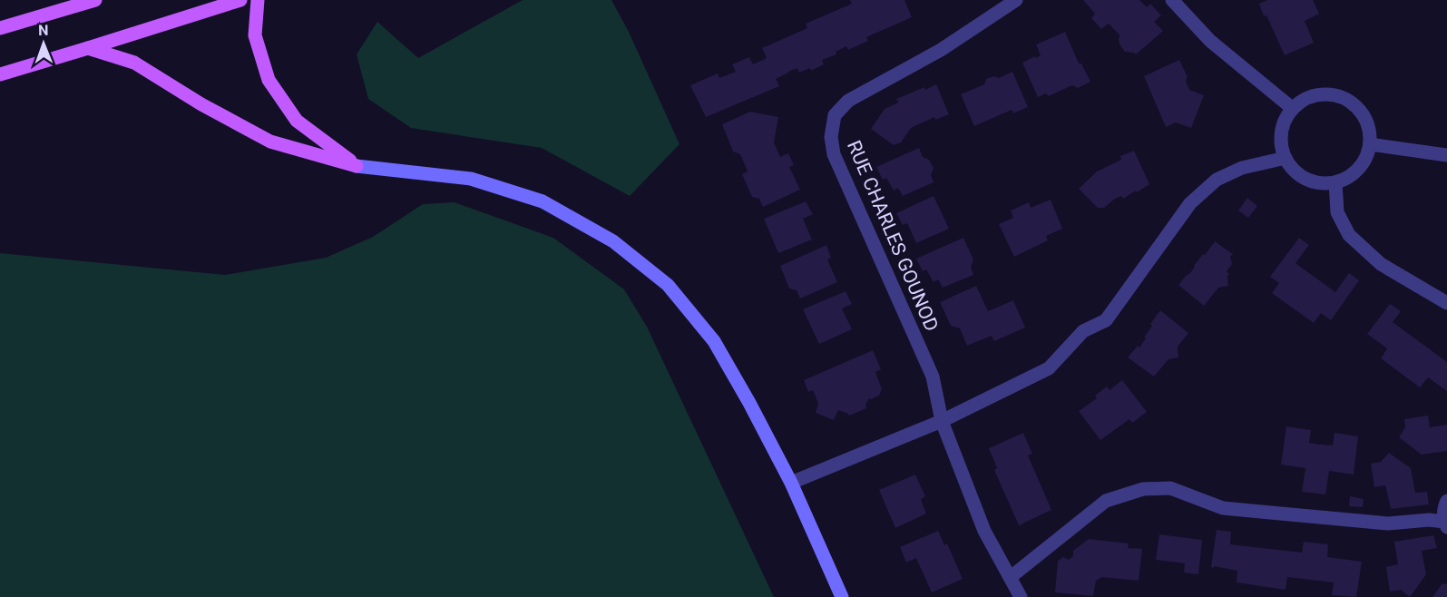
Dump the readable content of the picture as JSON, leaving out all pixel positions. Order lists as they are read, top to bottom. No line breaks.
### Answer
{"streets":{"street":["RUE CHARLES GOUNOD"]},"north":"top"}
